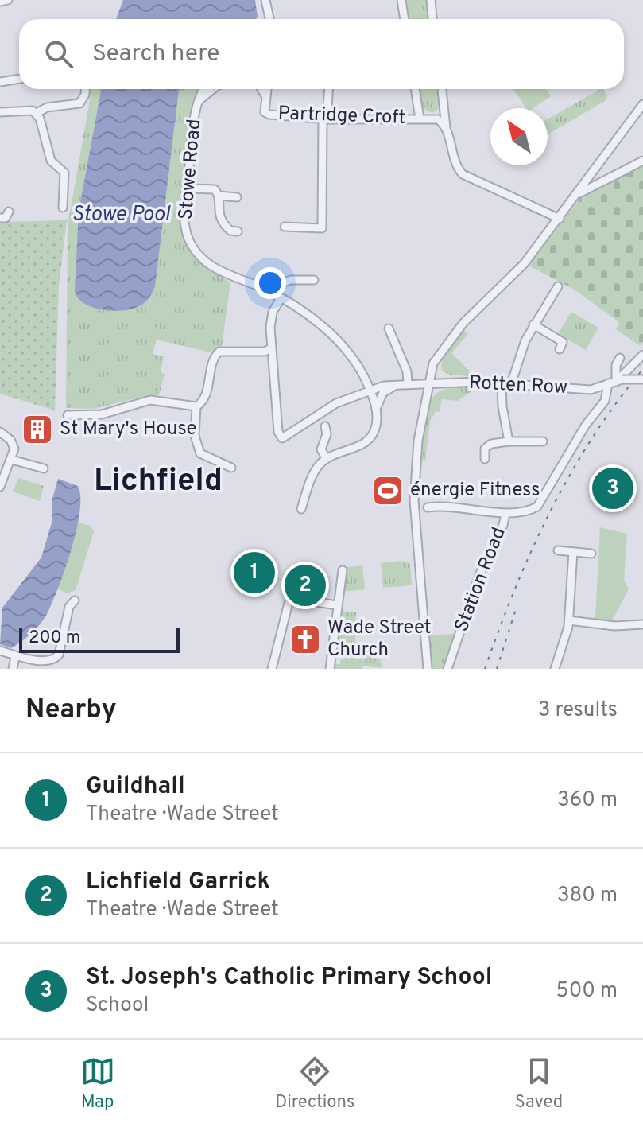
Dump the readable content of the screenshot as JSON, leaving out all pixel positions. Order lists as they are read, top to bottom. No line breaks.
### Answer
{"streets":{"street":["Partridge Croft","Stowe Road","Rotten Row","Station Road"]},"crossings":[["Stowe Road","Rotten Row"],["Rotten Row","Station Road"]],"districts":["Lichfield"],"water":["Stowe Pool"],"places":{"building":["St Mary's House"],"sports":["énergie Fitness"],"church":["Wade Street Church"]},"scale_bar":"200 m","north":"top left","page":{"search":"Search here","pins":["3","1","2"],"scale":"200 m","heading":["Nearby","3 results"],"list":[{"mark":"1","name":"Guildhall","note":"Theatre · Wade Street","value":"360 m"},{"mark":"2","name":"Lichfield Garrick","note":"Theatre · Wade Street","value":"380 m"},{"mark":"3","name":"St. Joseph's Catholic Primary School","note":"School","value":"500 m"}],"nav":["Map","Directions","Saved"]}}
